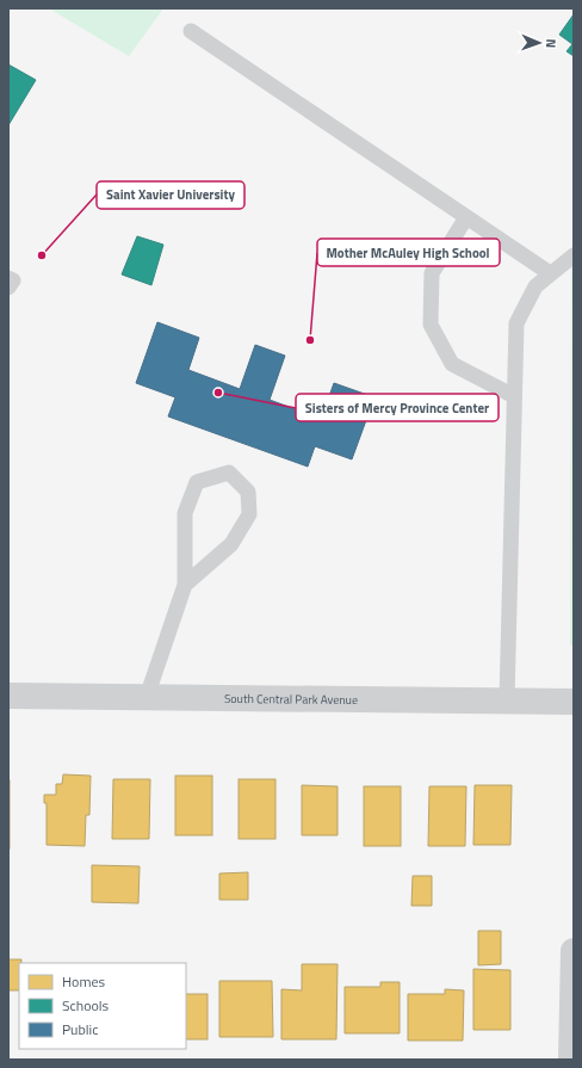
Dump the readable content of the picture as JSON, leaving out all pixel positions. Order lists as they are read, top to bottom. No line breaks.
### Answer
{"streets":{"street":["South Central Park Avenue"]},"places":["Saint Xavier University","Mother McAuley High School","Sisters of Mercy Province Center"],"legend":["Homes","Schools","Public"],"north":"right"}
